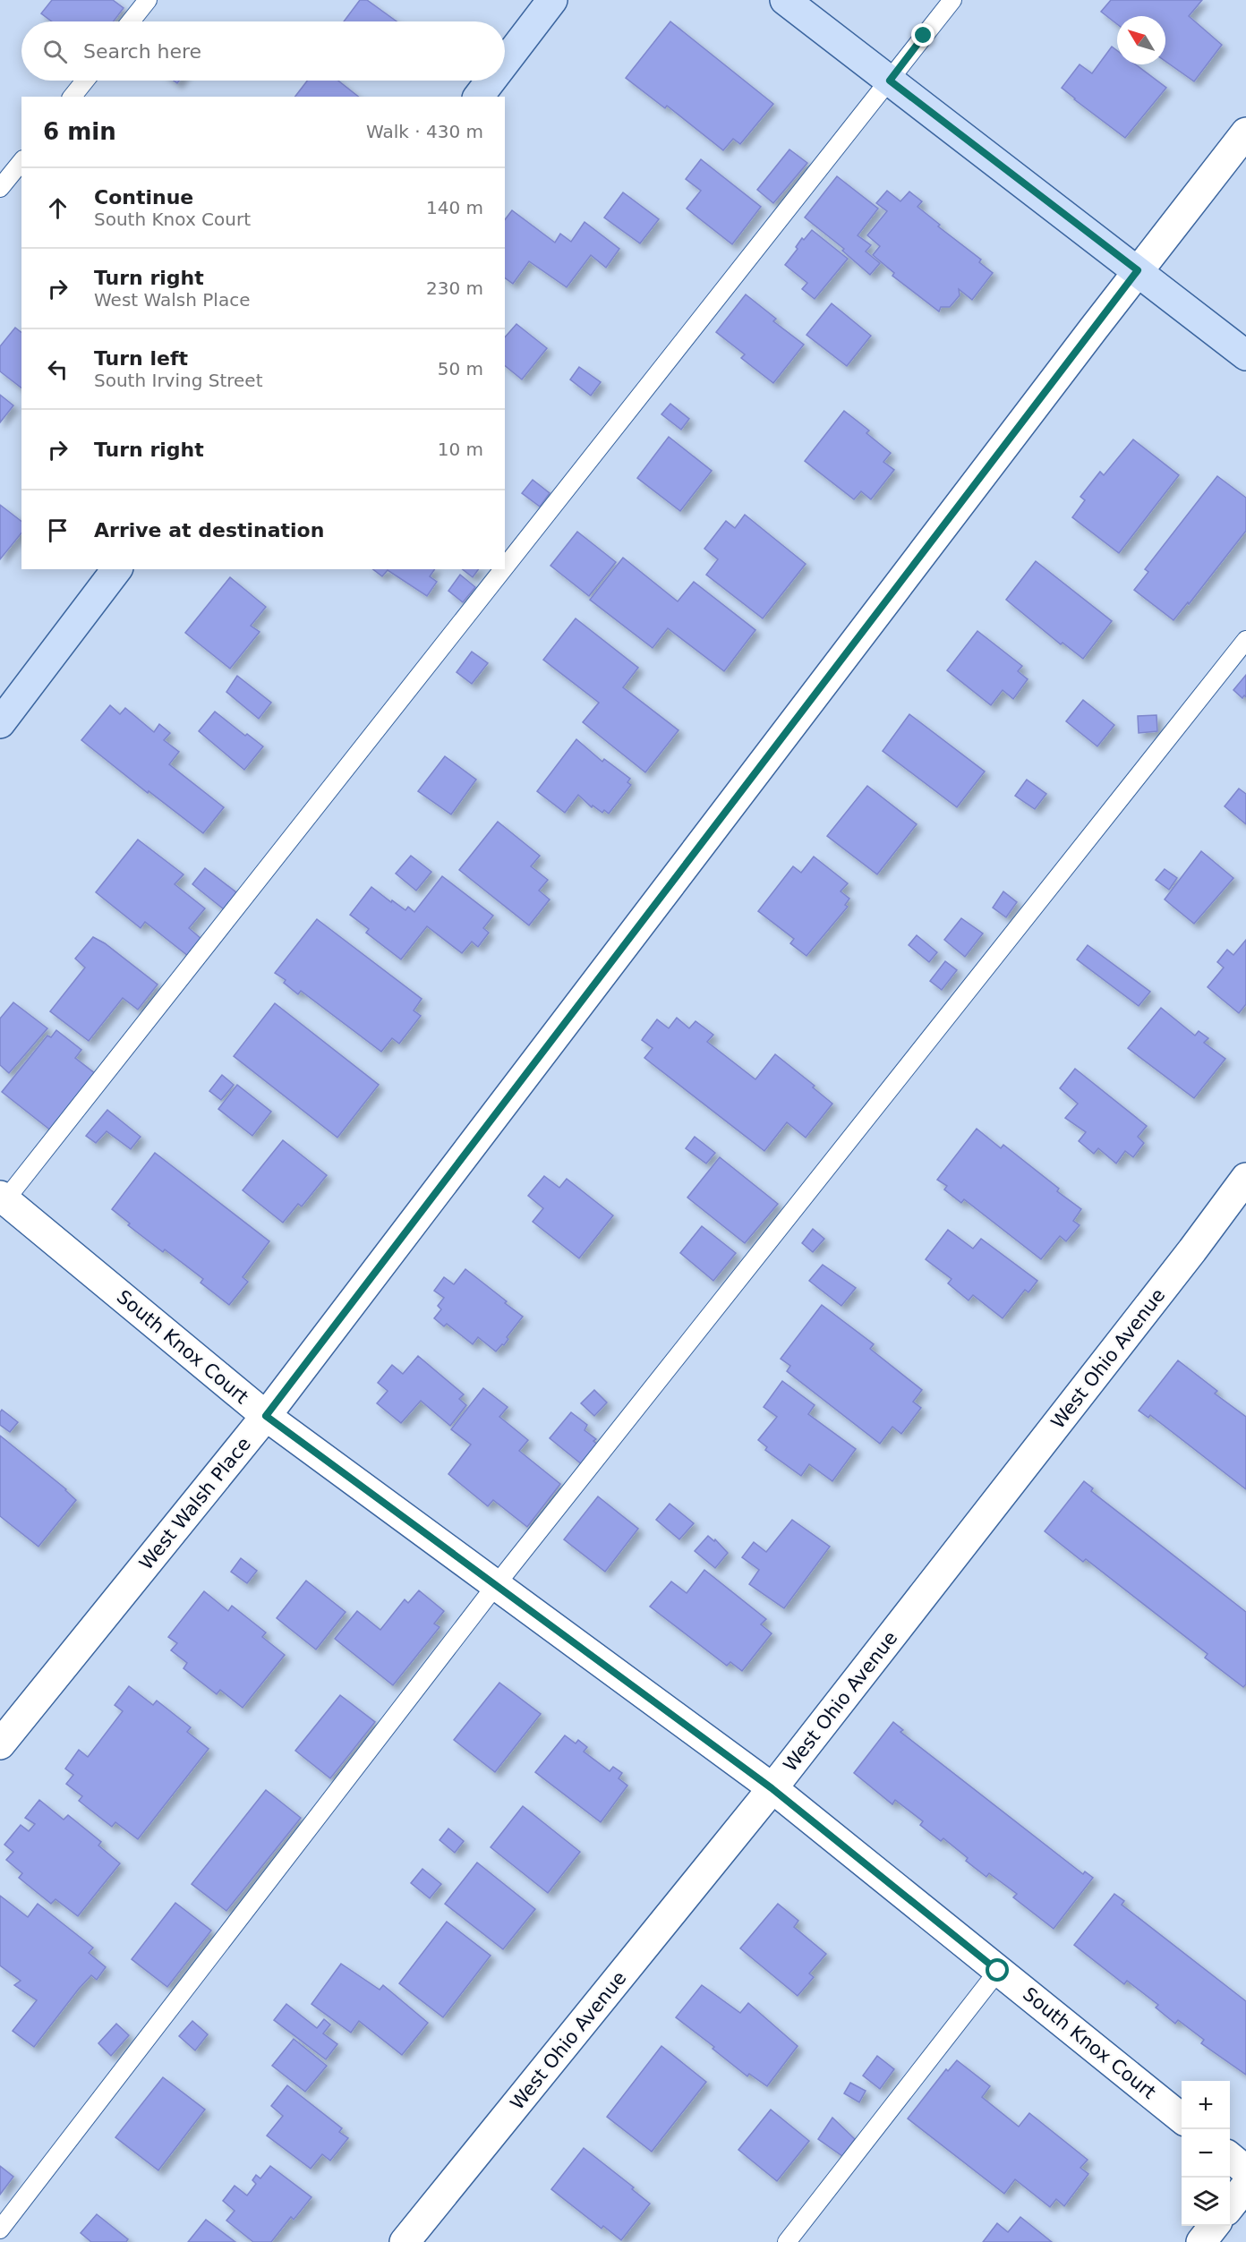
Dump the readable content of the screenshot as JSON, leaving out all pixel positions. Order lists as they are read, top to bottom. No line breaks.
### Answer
{"streets":{"street":["South Knox Court","West Ohio Avenue","West Walsh Place"]},"crossings":[["South Knox Court","West Ohio Avenue"],["South Knox Court","West Walsh Place"]],"north":"top left","page":{"search":"Search here","heading":["6 min","Walk · 430 m"],"list":[["Continue","South Knox Court","140 m"],["Turn right","West Walsh Place","230 m"],["Turn left","South Irving Street","50 m"],["Turn right","10 m"],"Arrive at destination"],"map_buttons":["+","−"]}}
